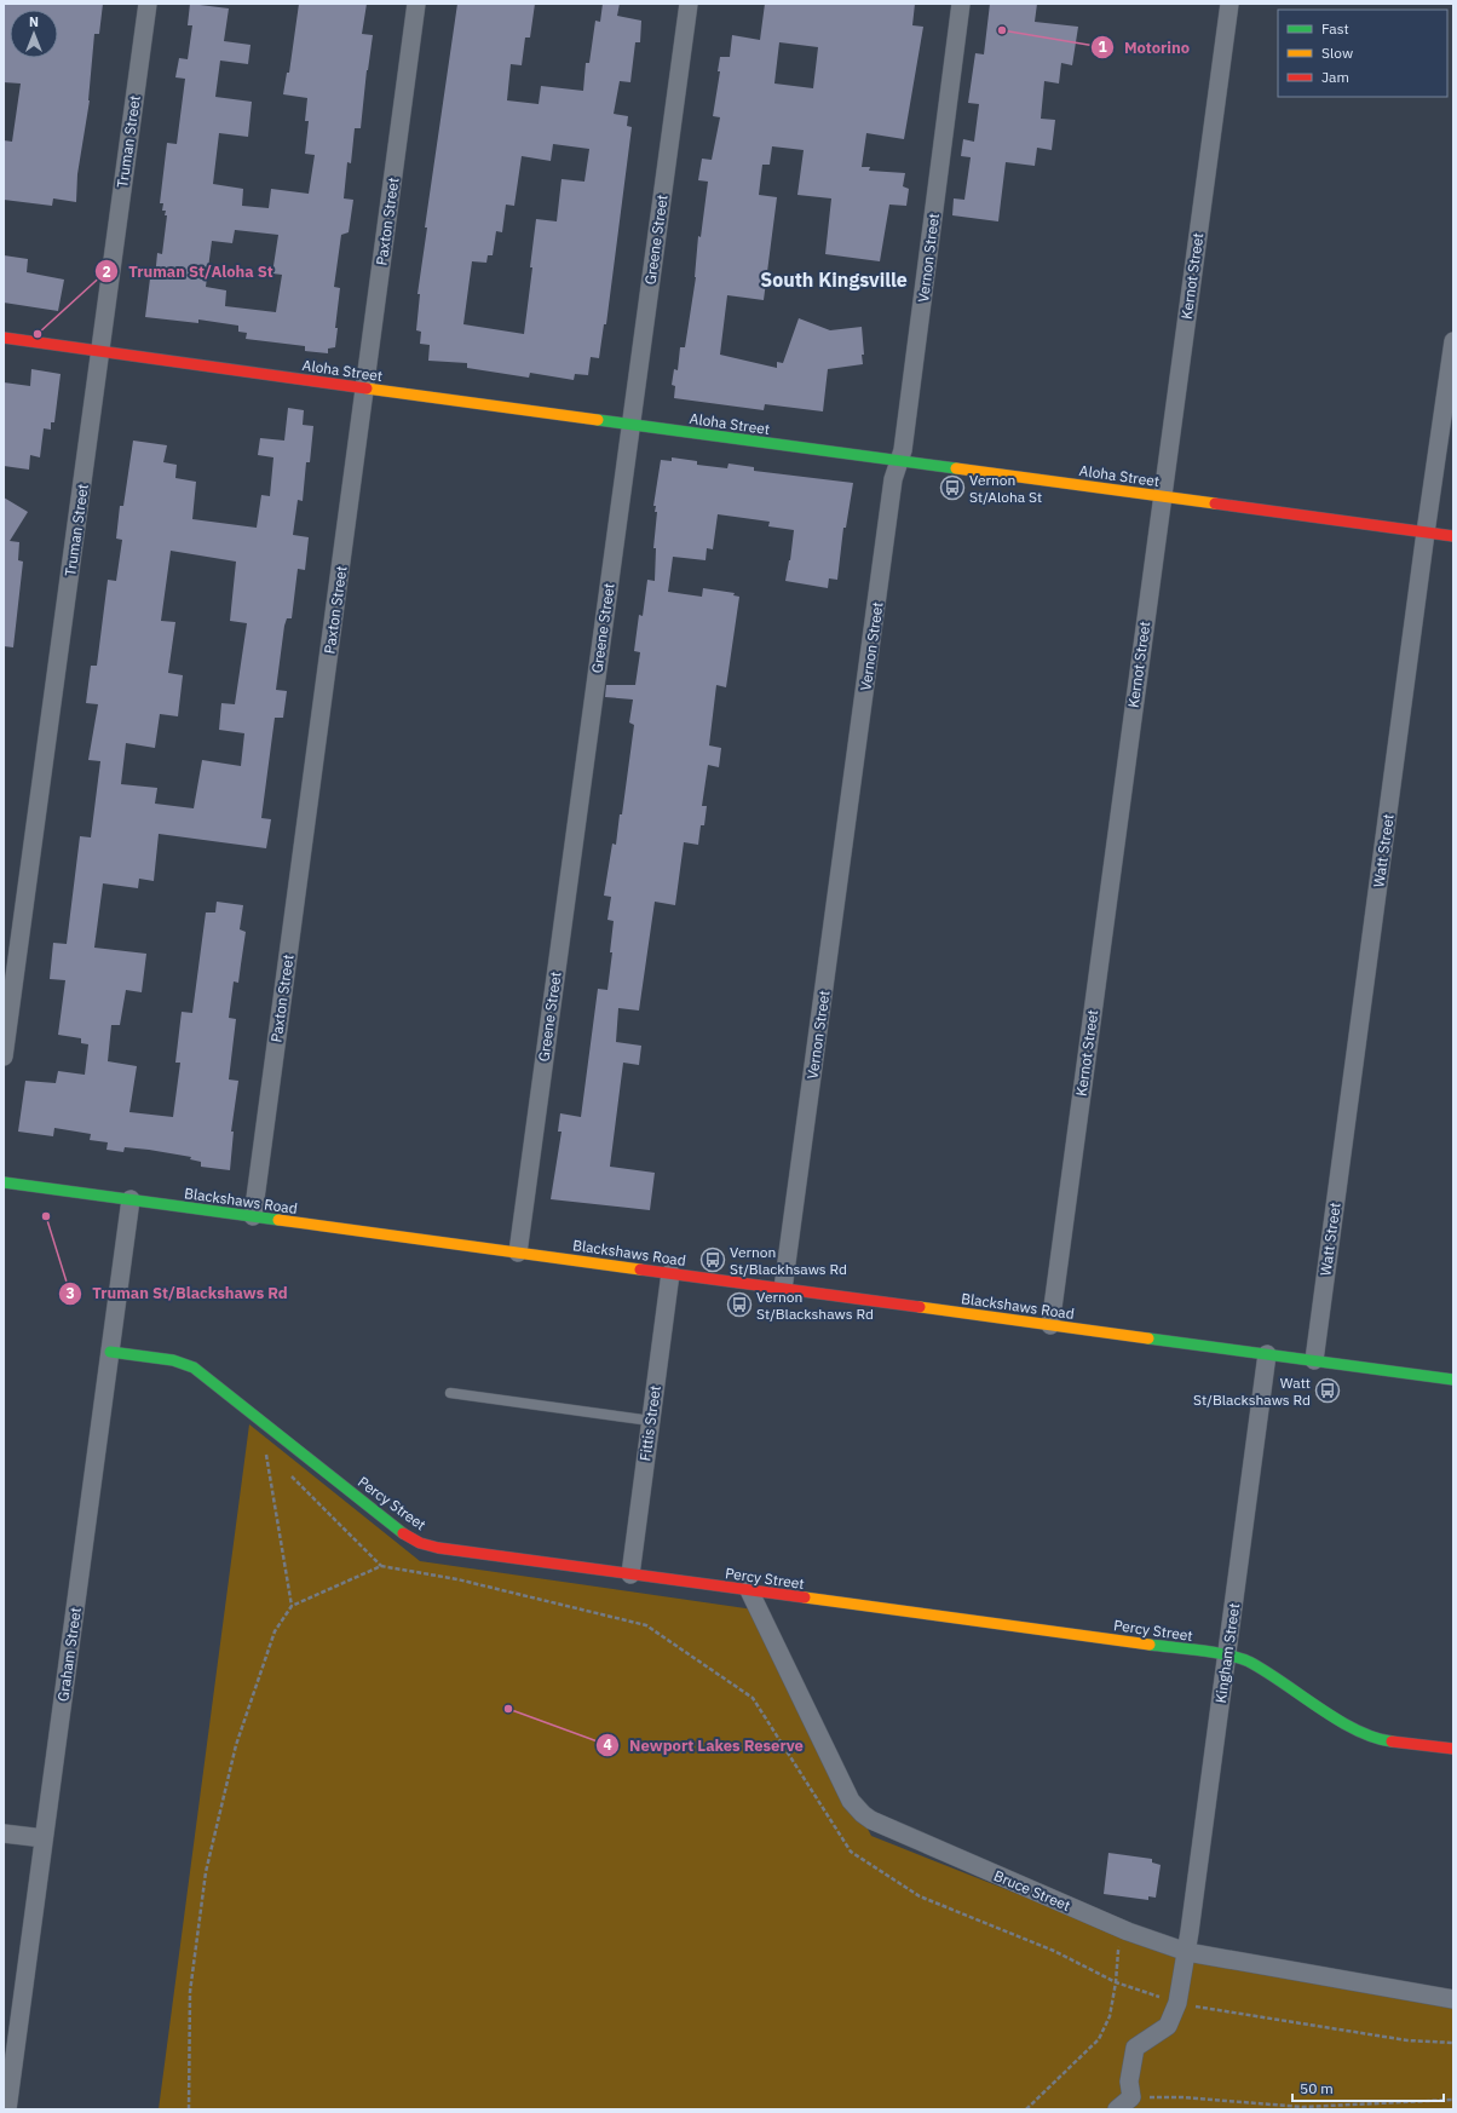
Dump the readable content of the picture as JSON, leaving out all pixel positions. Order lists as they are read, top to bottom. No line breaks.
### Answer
{"streets":{"street":["Truman Street","Paxton Street","Greene Street","Vernon Street","Kernot Street","Aloha Street","Watt Street","Blackshaws Road","Fittis Street","Percy Street","Kingham Street","Graham Street","Bruce Street"]},"crossings":[["Truman Street","Aloha Street"],["Paxton Street","Aloha Street"],["Paxton Street","Blackshaws Road"],["Greene Street","Aloha Street"],["Greene Street","Blackshaws Road"],["Vernon Street","Aloha Street"],["Vernon Street","Blackshaws Road"],["Kernot Street","Aloha Street"],["Kernot Street","Blackshaws Road"],["Aloha Street","Watt Street"],["Watt Street","Blackshaws Road"],["Blackshaws Road","Fittis Street"],["Blackshaws Road","Kingham Street"],["Blackshaws Road","Graham Street"],["Fittis Street","Percy Street"],["Percy Street","Kingham Street"],["Percy Street","Graham Street"],["Percy Street","Bruce Street"],["Kingham Street","Bruce Street"]],"districts":["South Kingsville"],"places":{"other":["Motorino","Truman St/Aloha St","Truman St/Blackshaws Rd","Newport Lakes Reserve"],"bus stop":["Vernon St/Aloha St","Vernon St/Blackhsaws Rd","Vernon St/Blackshaws Rd","Watt St/Blackshaws Rd"]},"legend":["Fast","Slow","Jam"],"scale_bar":"50 m","north":"top"}
